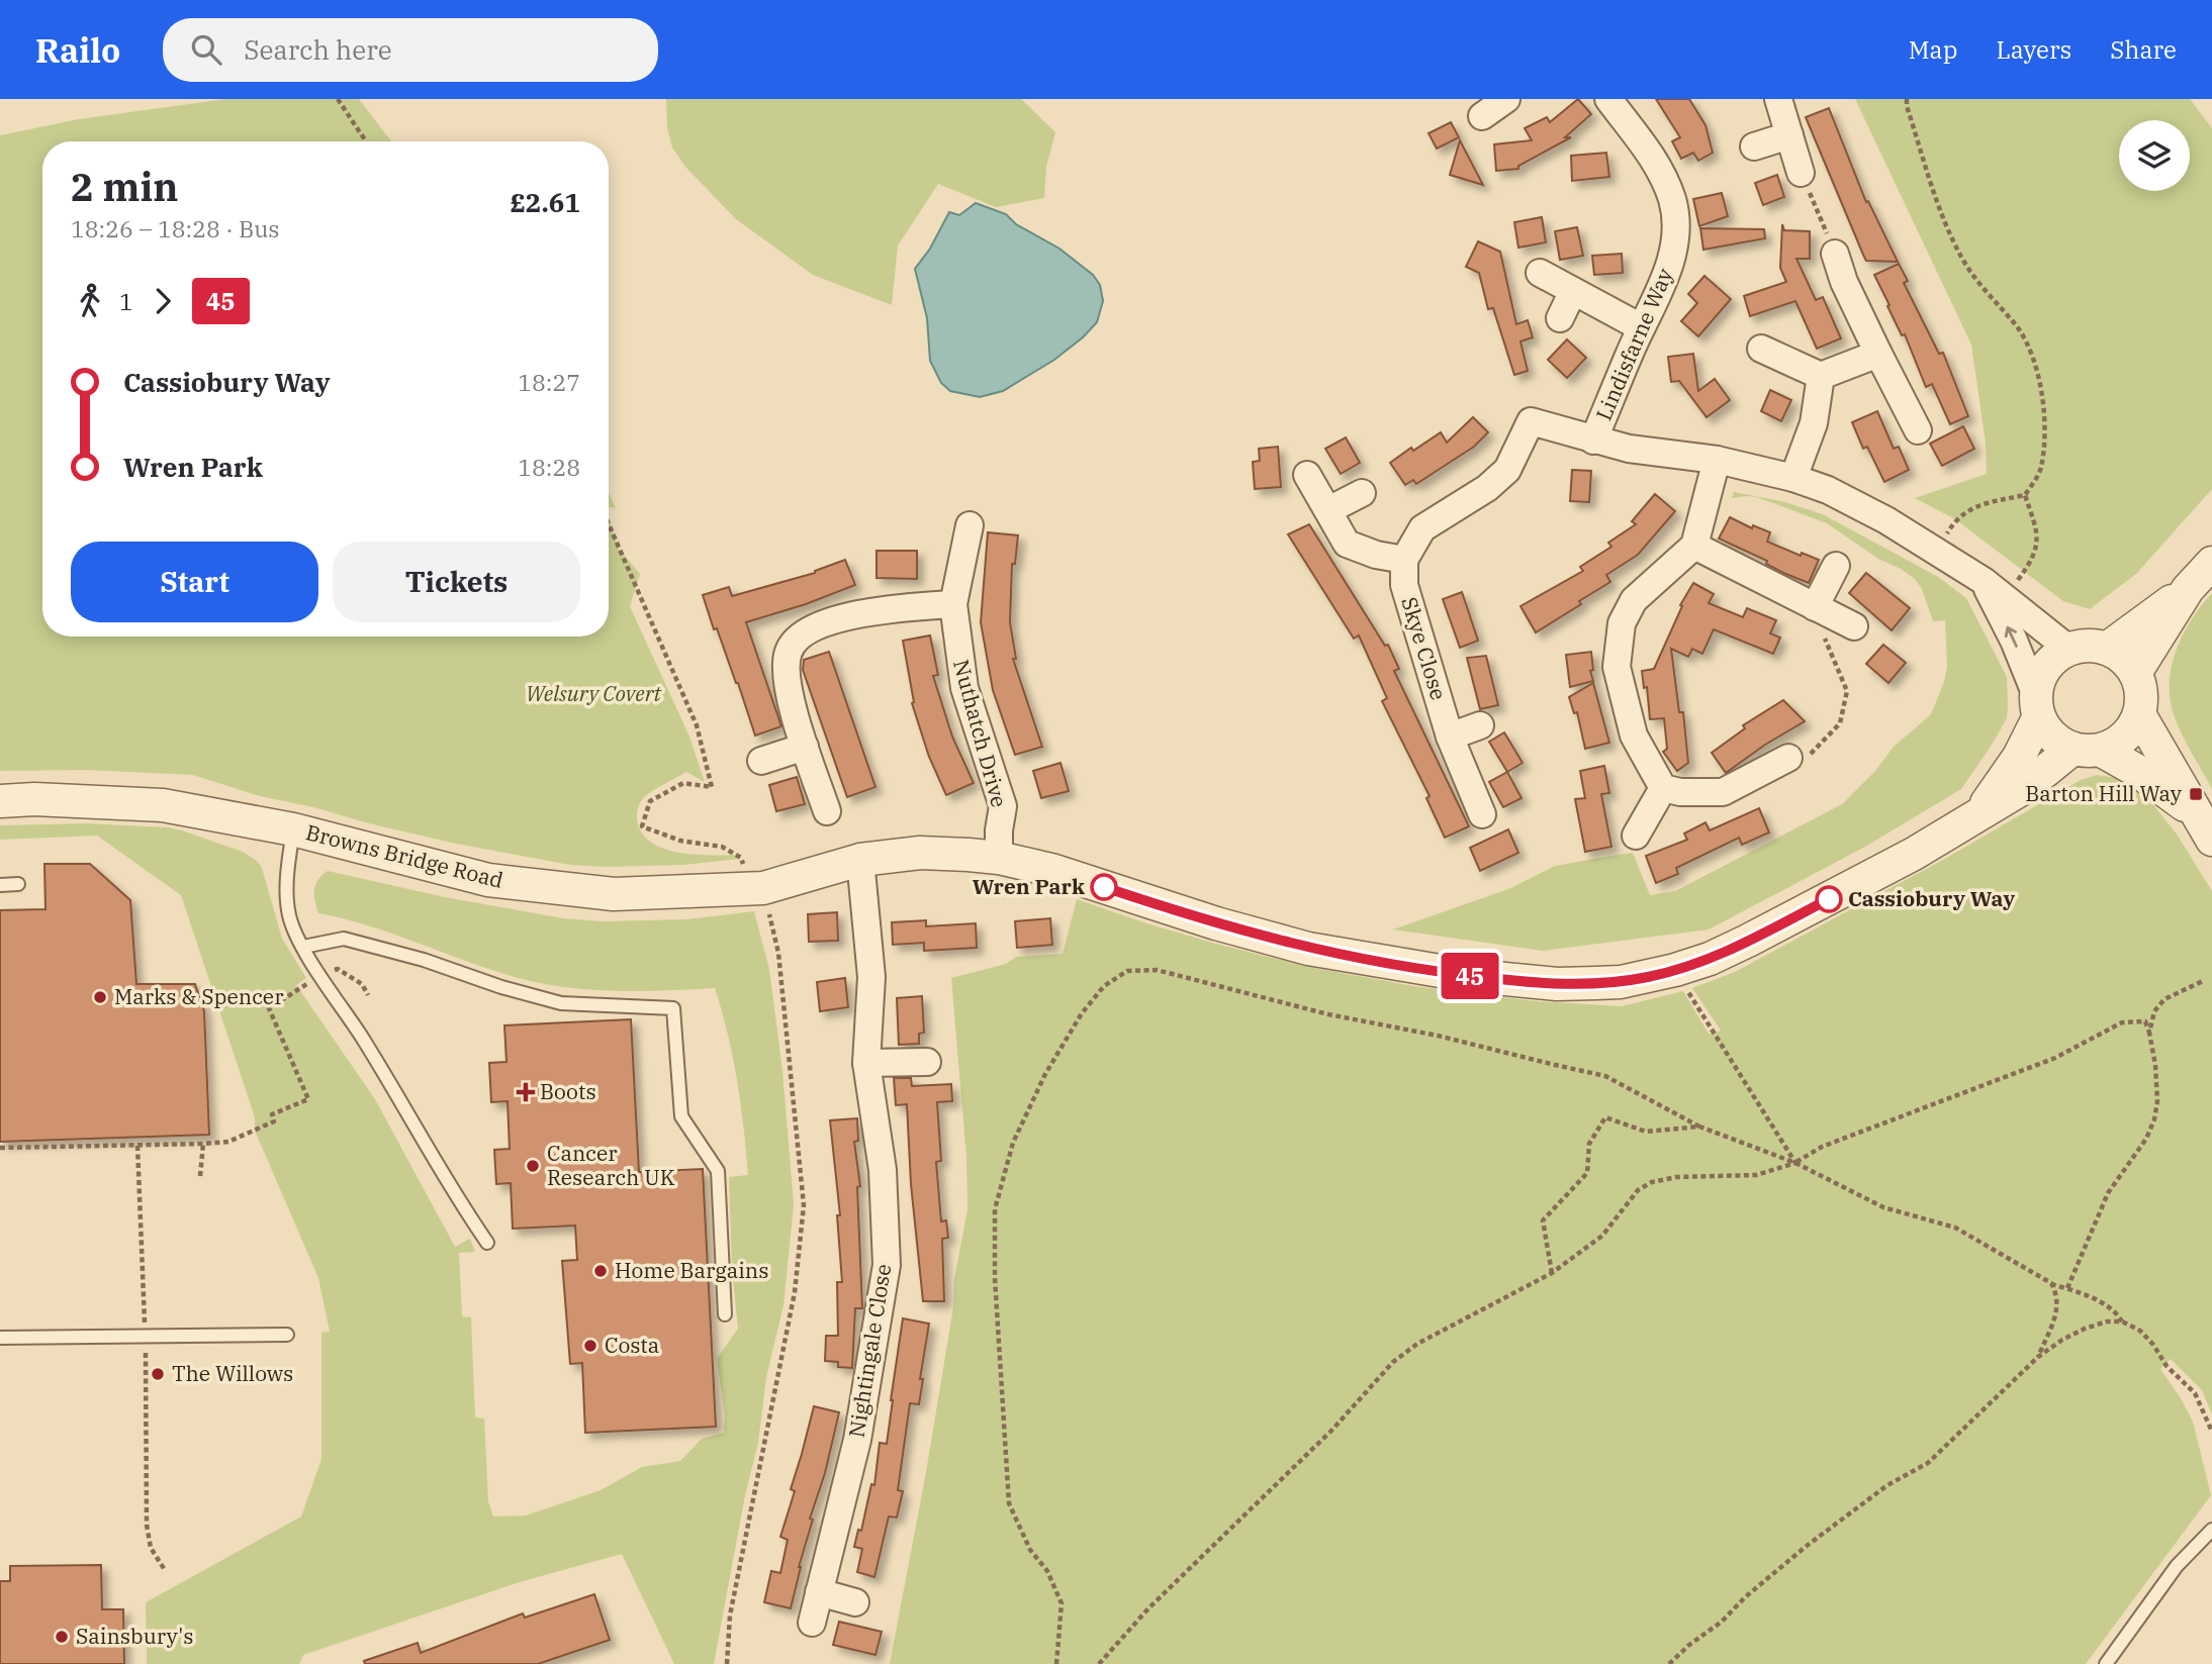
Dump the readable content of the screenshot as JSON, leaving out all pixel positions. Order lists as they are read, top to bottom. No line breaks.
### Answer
{"streets":{"street":["Lindisfarne Way","Skye Close","Nuthatch Drive","Browns Bridge Road","Nightingale Close"]},"crossings":[["Nuthatch Drive","Browns Bridge Road"],["Browns Bridge Road","Nightingale Close"]],"parks":["Welsury Covert"],"places":{"transit":["Barton Hill Way"],"other":["Wren Park","Cassiobury Way","Marks & Spencer","Cancer Research UK","Home Bargains","Costa","The Willows","Sainsbury's"],"health":["Boots"]},"lines":["bus line 45"],"page":{"header":"Railo","search":"Search here","nav":["Map","Layers","Share"],"on_map":"45","heading":["2 min","18:26 – 18:28 · Bus","£2.61"],"legs":["1","45"],"list":[{"name":"Cassiobury Way","value":"18:27"},{"name":"Wren Park","value":"18:28"}],"buttons":["Start","Tickets"]}}
